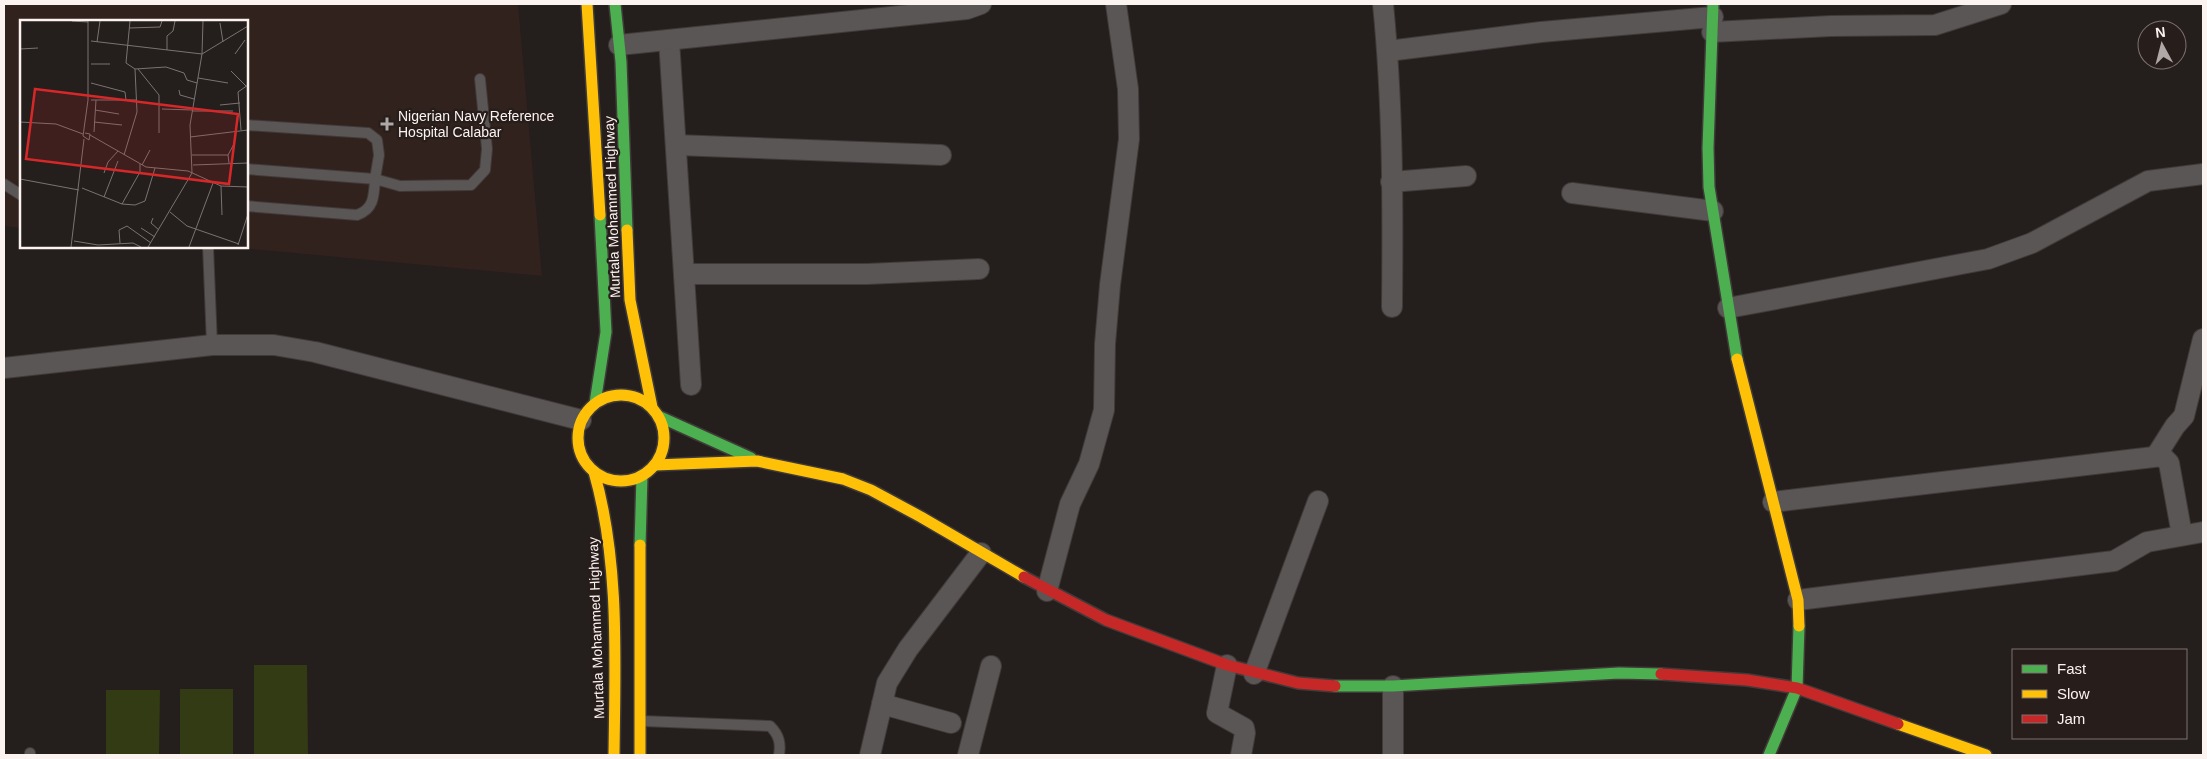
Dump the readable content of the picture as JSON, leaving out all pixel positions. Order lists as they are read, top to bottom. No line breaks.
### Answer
{"streets":{"main road":["Murtala Mohammed Highway"]},"places":{"health":["Nigerian Navy Reference Hospital Calabar"]},"legend":["Fast","Slow","Jam"],"north":"top"}
